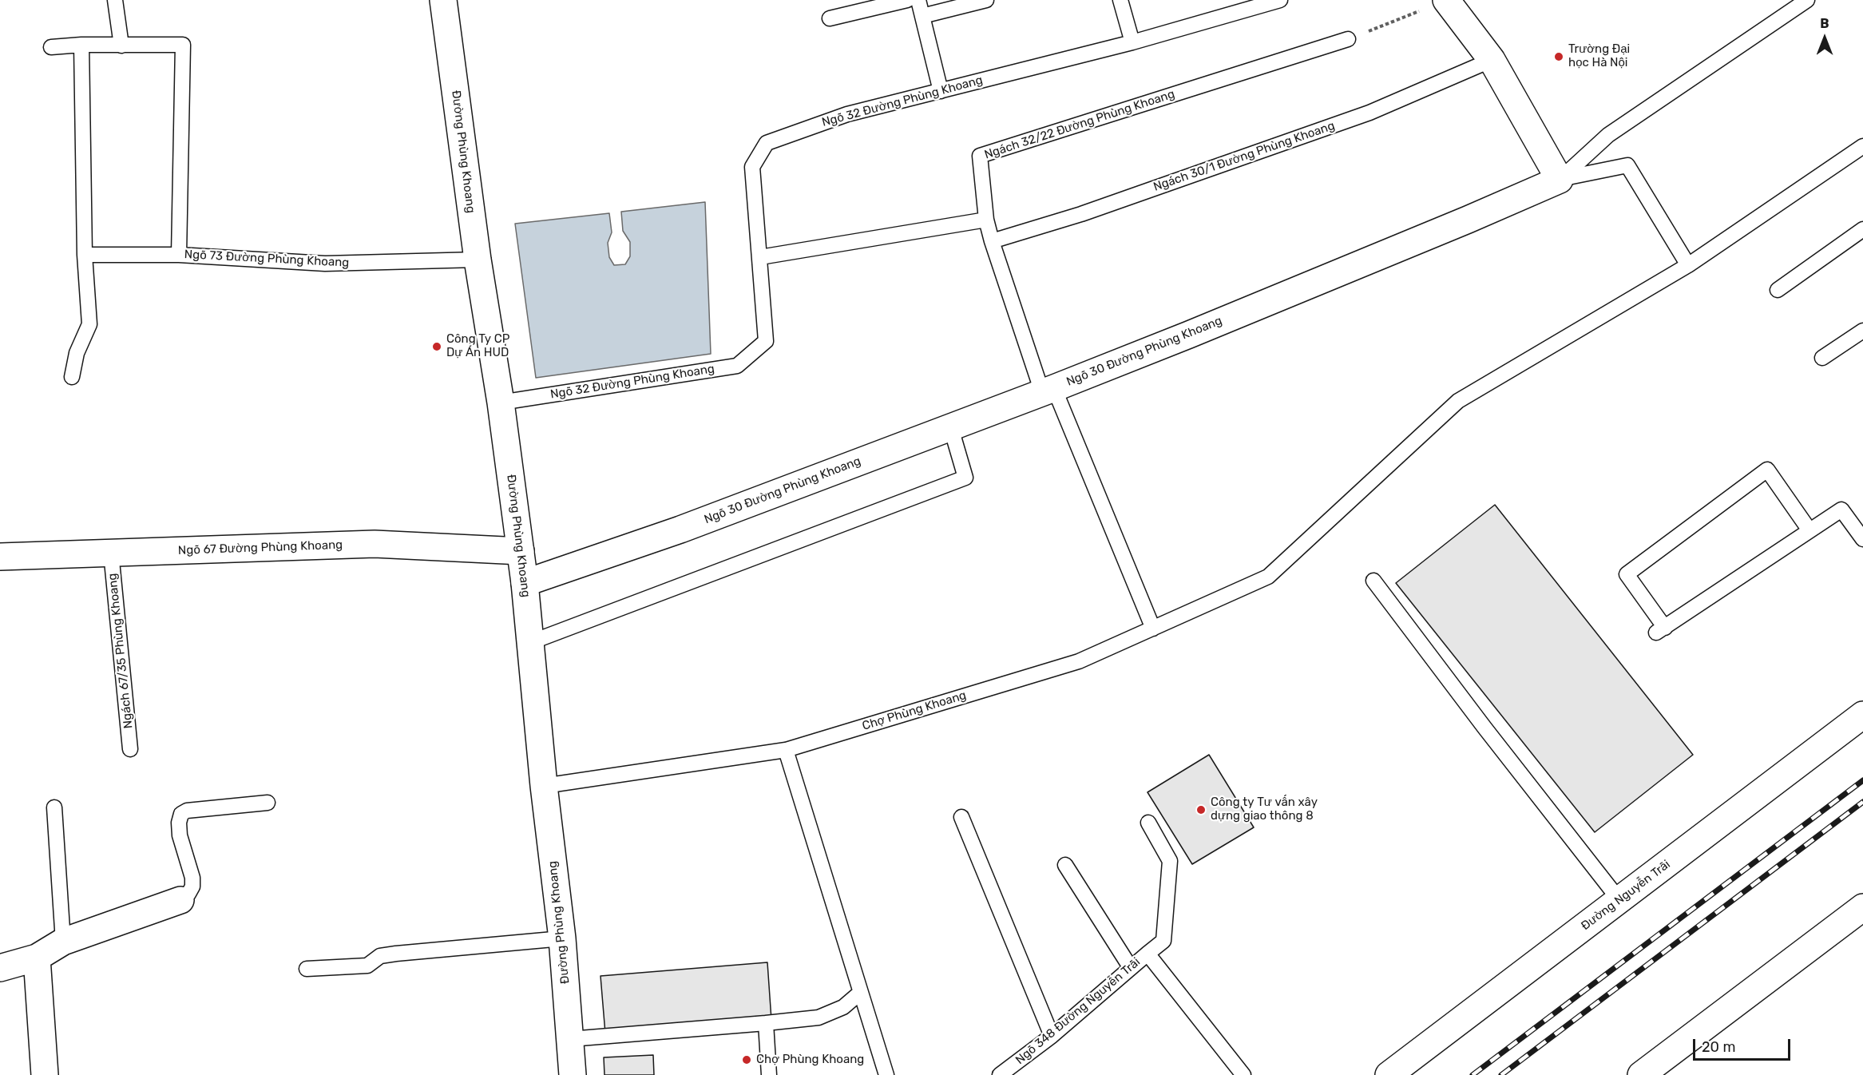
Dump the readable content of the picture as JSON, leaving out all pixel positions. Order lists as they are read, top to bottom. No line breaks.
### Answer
{"streets":{"main road":["Đường Phùng Khoang","Ngõ 30 Đường Phùng Khoang","Ngõ 67 Đường Phùng Khoang","Đường Nguyễn Trãi"],"lane":["Ngõ 32 Đường Phùng Khoang","Ngách 32/22 Đường Phùng Khoang","Ngách 30/1 Đường Phùng Khoang","Ngõ 73 Đường Phùng Khoang","Ngách 67/35 Phùng Khoang","Chợ Phùng Khoang","Ngõ 348 Đường Nguyễn Trãi"]},"crossings":[["Ngõ 32 Đường Phùng Khoang","Đường Phùng Khoang"],["Đường Phùng Khoang","Ngõ 73 Đường Phùng Khoang"],["Đường Phùng Khoang","Ngõ 30 Đường Phùng Khoang"],["Đường Phùng Khoang","Ngõ 67 Đường Phùng Khoang"],["Đường Phùng Khoang","Chợ Phùng Khoang"],["Ngõ 67 Đường Phùng Khoang","Ngách 67/35 Phùng Khoang"]],"places":["Trường Đại học Hà Nội","Công Ty CP Dự Án HUD","Công ty Tư vấn xây dựng giao thông 8","Chợ Phùng Khoang"],"scale_bar":"20 m","north":"top"}
